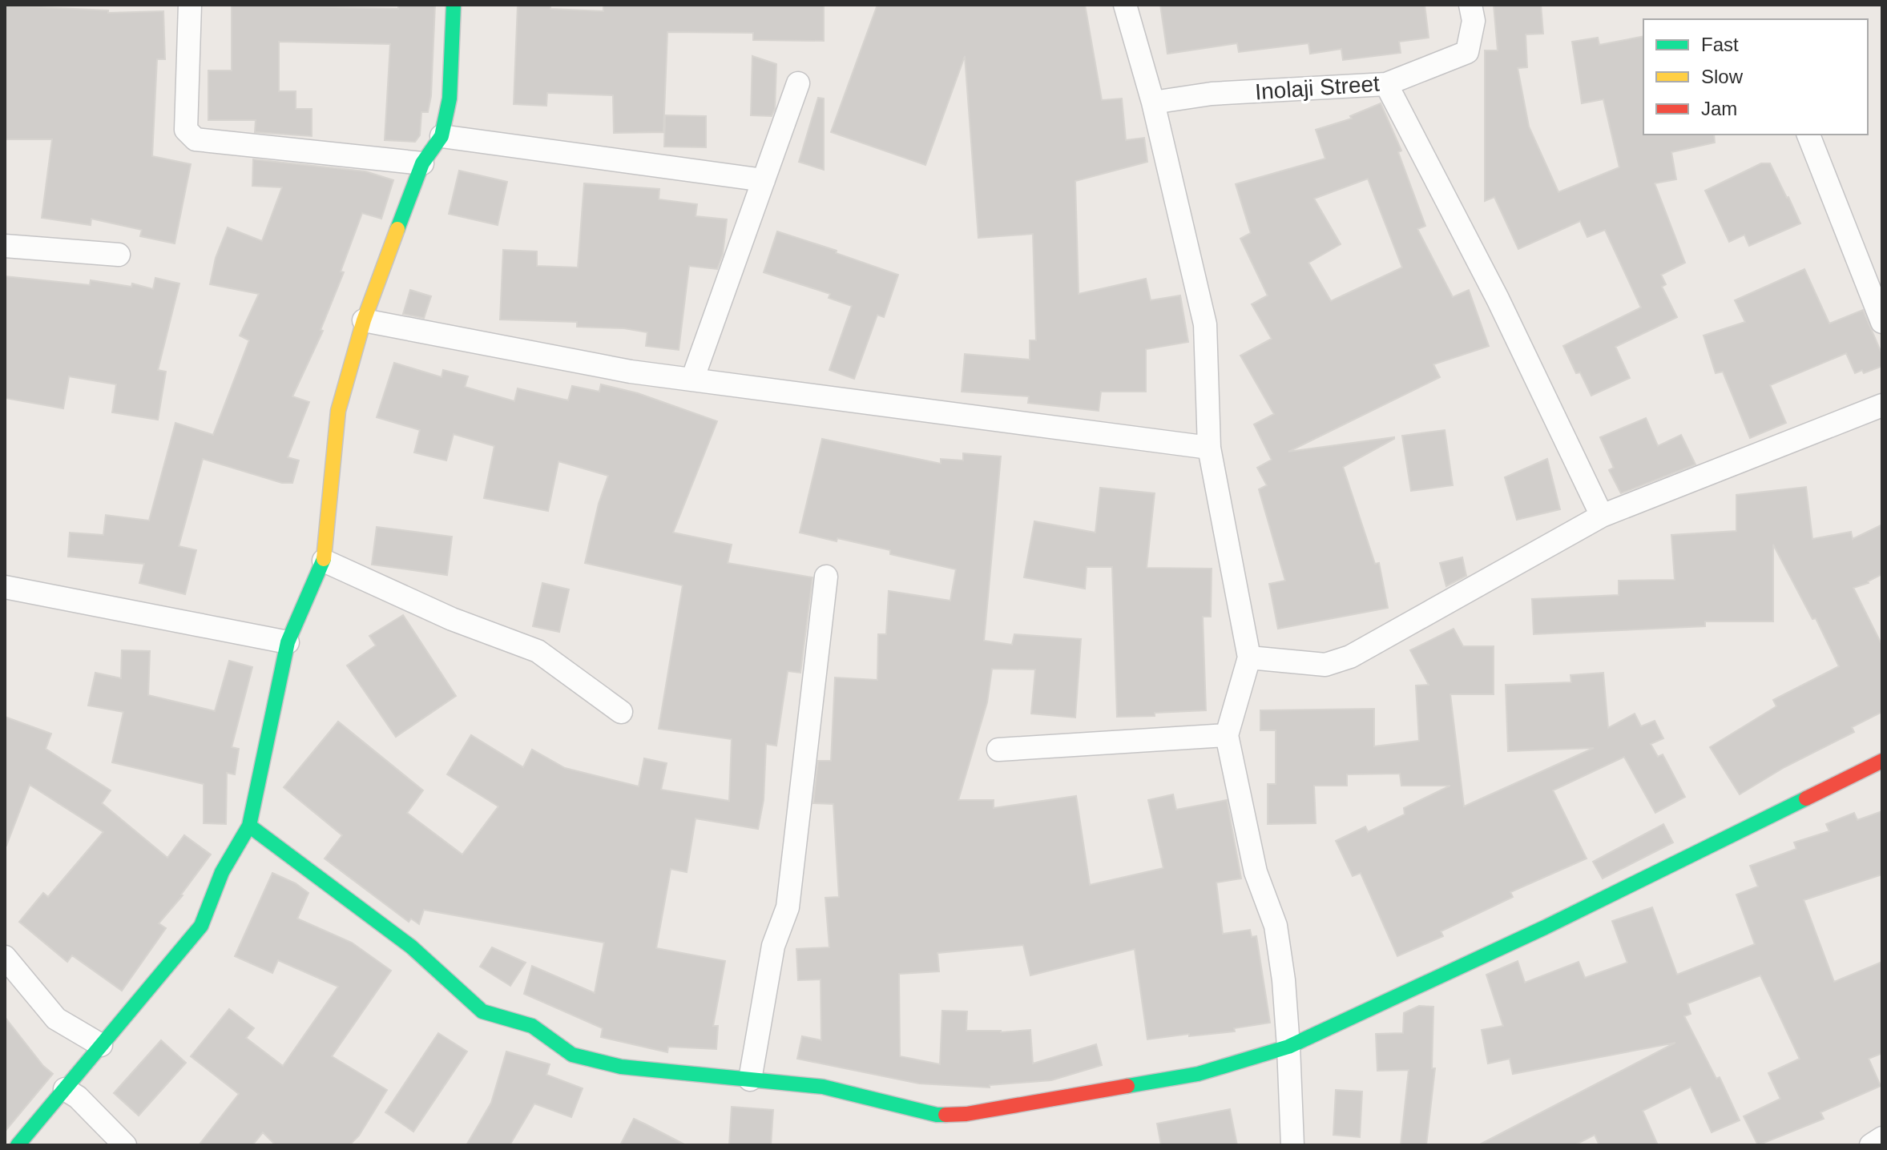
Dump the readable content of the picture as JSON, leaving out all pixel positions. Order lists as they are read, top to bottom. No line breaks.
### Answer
{"streets":{"street":["Inolaji Street"]},"legend":["Fast","Slow","Jam"]}
